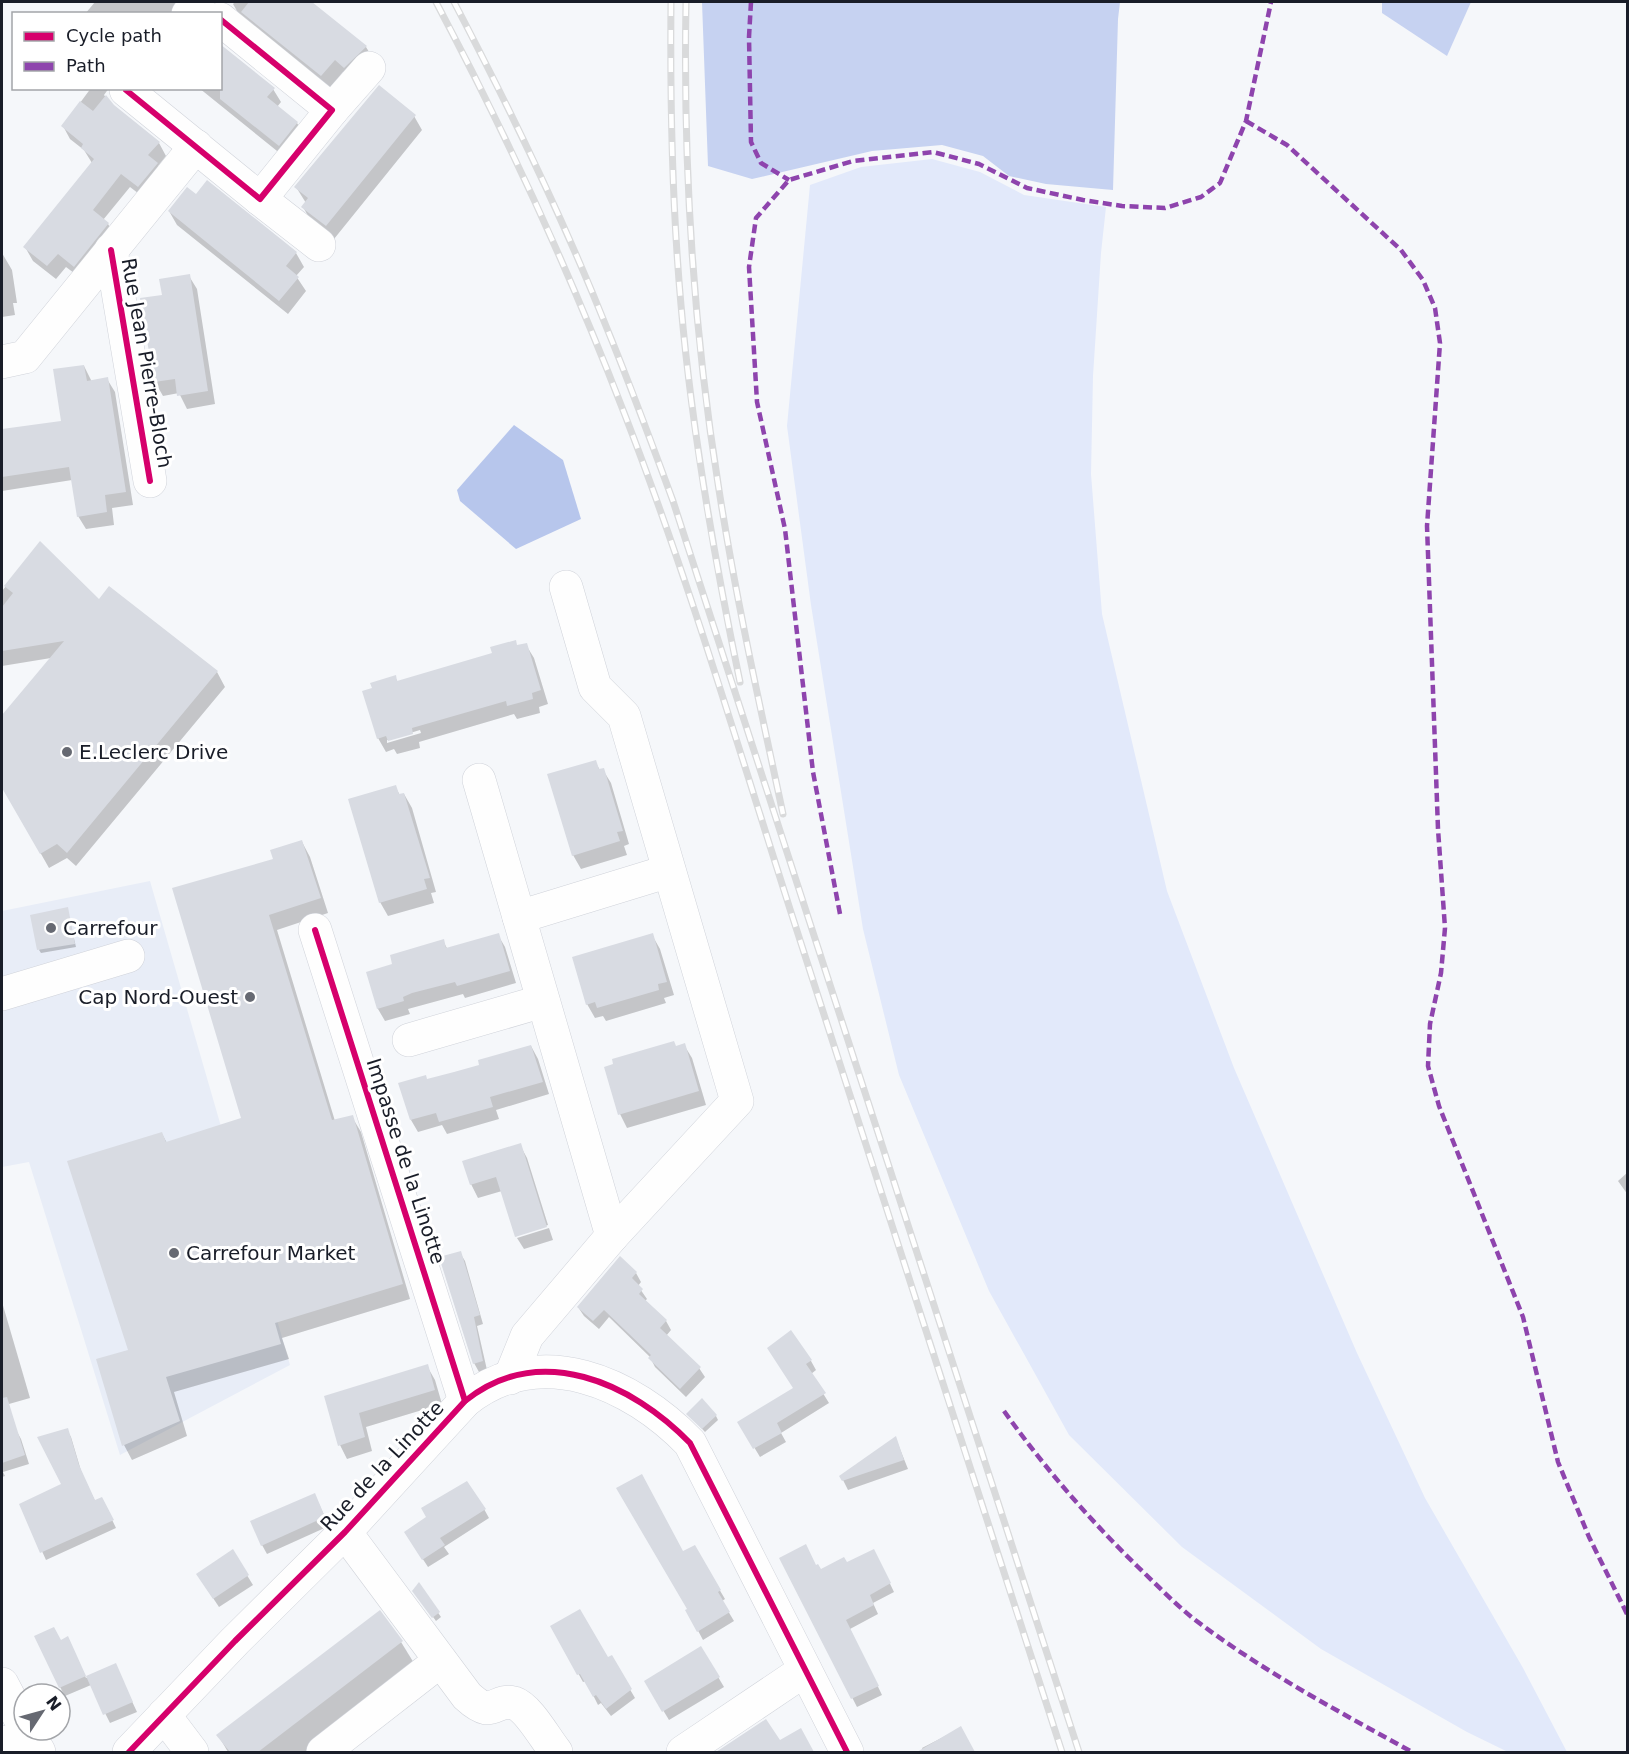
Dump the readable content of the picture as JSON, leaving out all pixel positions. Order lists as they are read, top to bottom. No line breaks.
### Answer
{"streets":{"street":["Rue Jean Pierre-Bloch","Impasse de la Linotte","Rue de la Linotte"]},"crossings":[["Impasse de la Linotte","Rue de la Linotte"]],"places":["E.Leclerc Drive","Carrefour","Cap Nord-Ouest","Carrefour Market"],"legend":["Cycle path","Path"],"north":"top right"}
